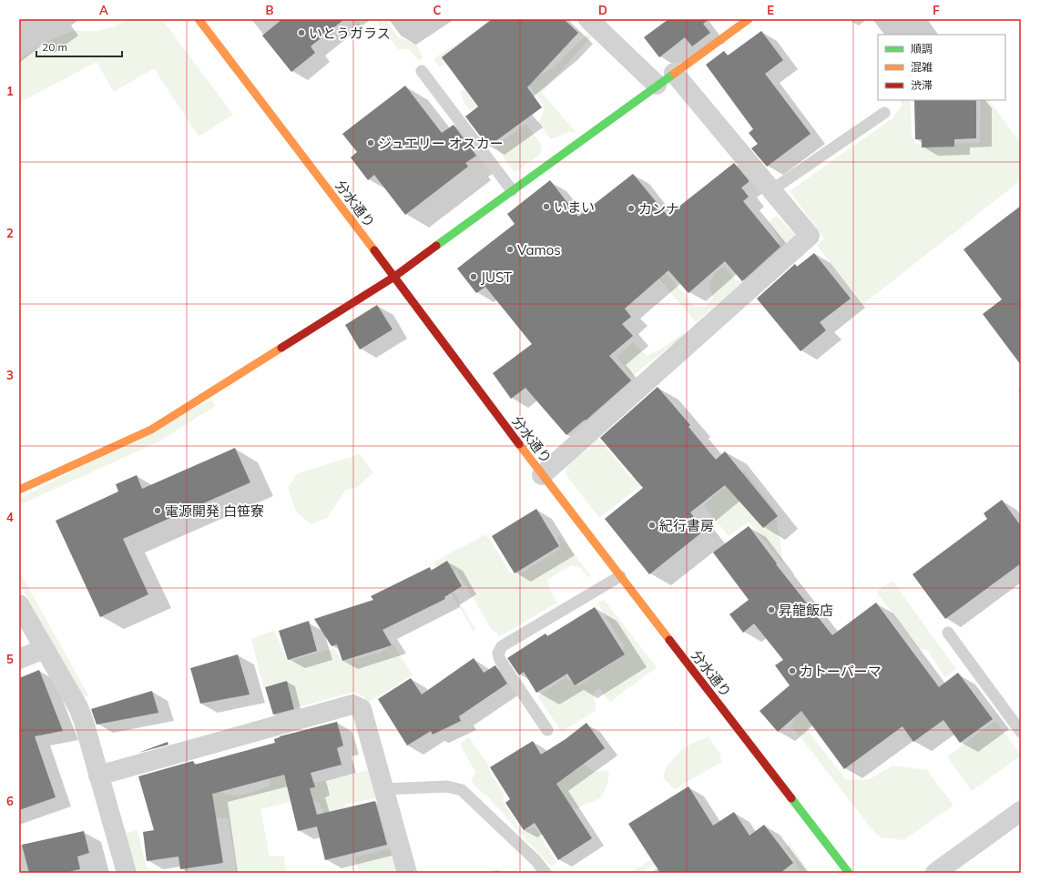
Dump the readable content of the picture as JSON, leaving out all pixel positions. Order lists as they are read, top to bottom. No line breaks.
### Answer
{"streets":{"street":["分水通り"]},"places":["いとうガラス","ジュエリー オスカー","いまい","カンナ","Vamos","JUST","電源開発 白笹寮","紀行書房","昇龍飯店","カトーパーマ"],"legend":["順調","混雑","渋滞"],"scale_bar":"20 m","grid":{"columns":["A","B","C","D","E","F"],"rows":["1","2","3","4","5","6"]}}
